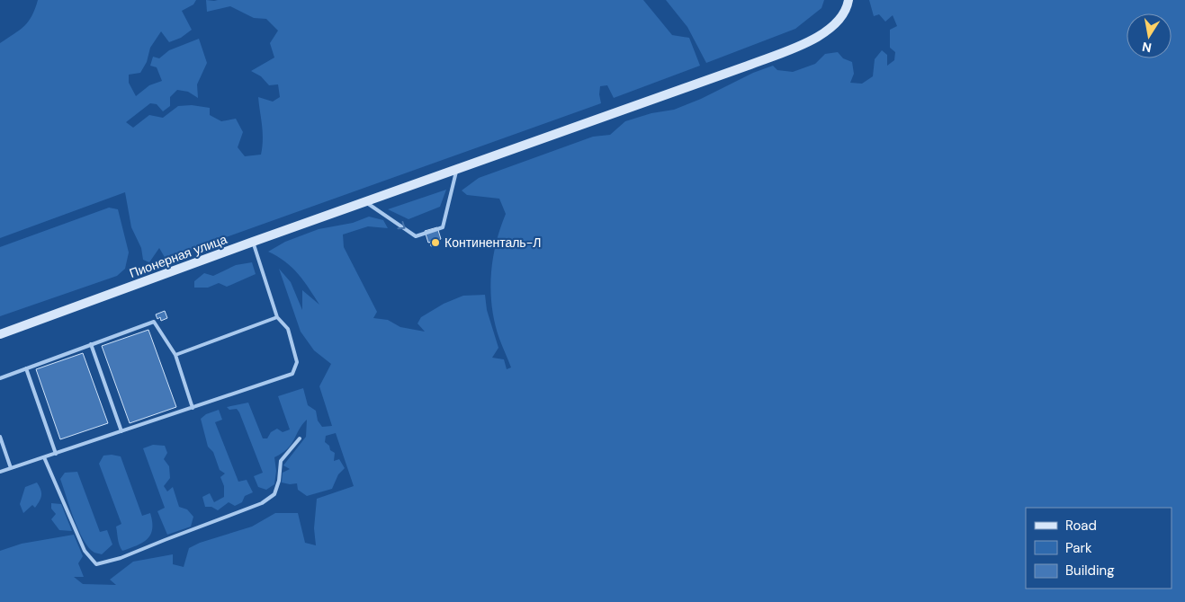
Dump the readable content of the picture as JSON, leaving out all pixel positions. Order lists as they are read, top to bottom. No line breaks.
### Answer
{"streets":{"main road":["Пионерная улица"]},"places":["Континенталь-Л"],"legend":["Road","Park","Building"],"north":"bottom"}
